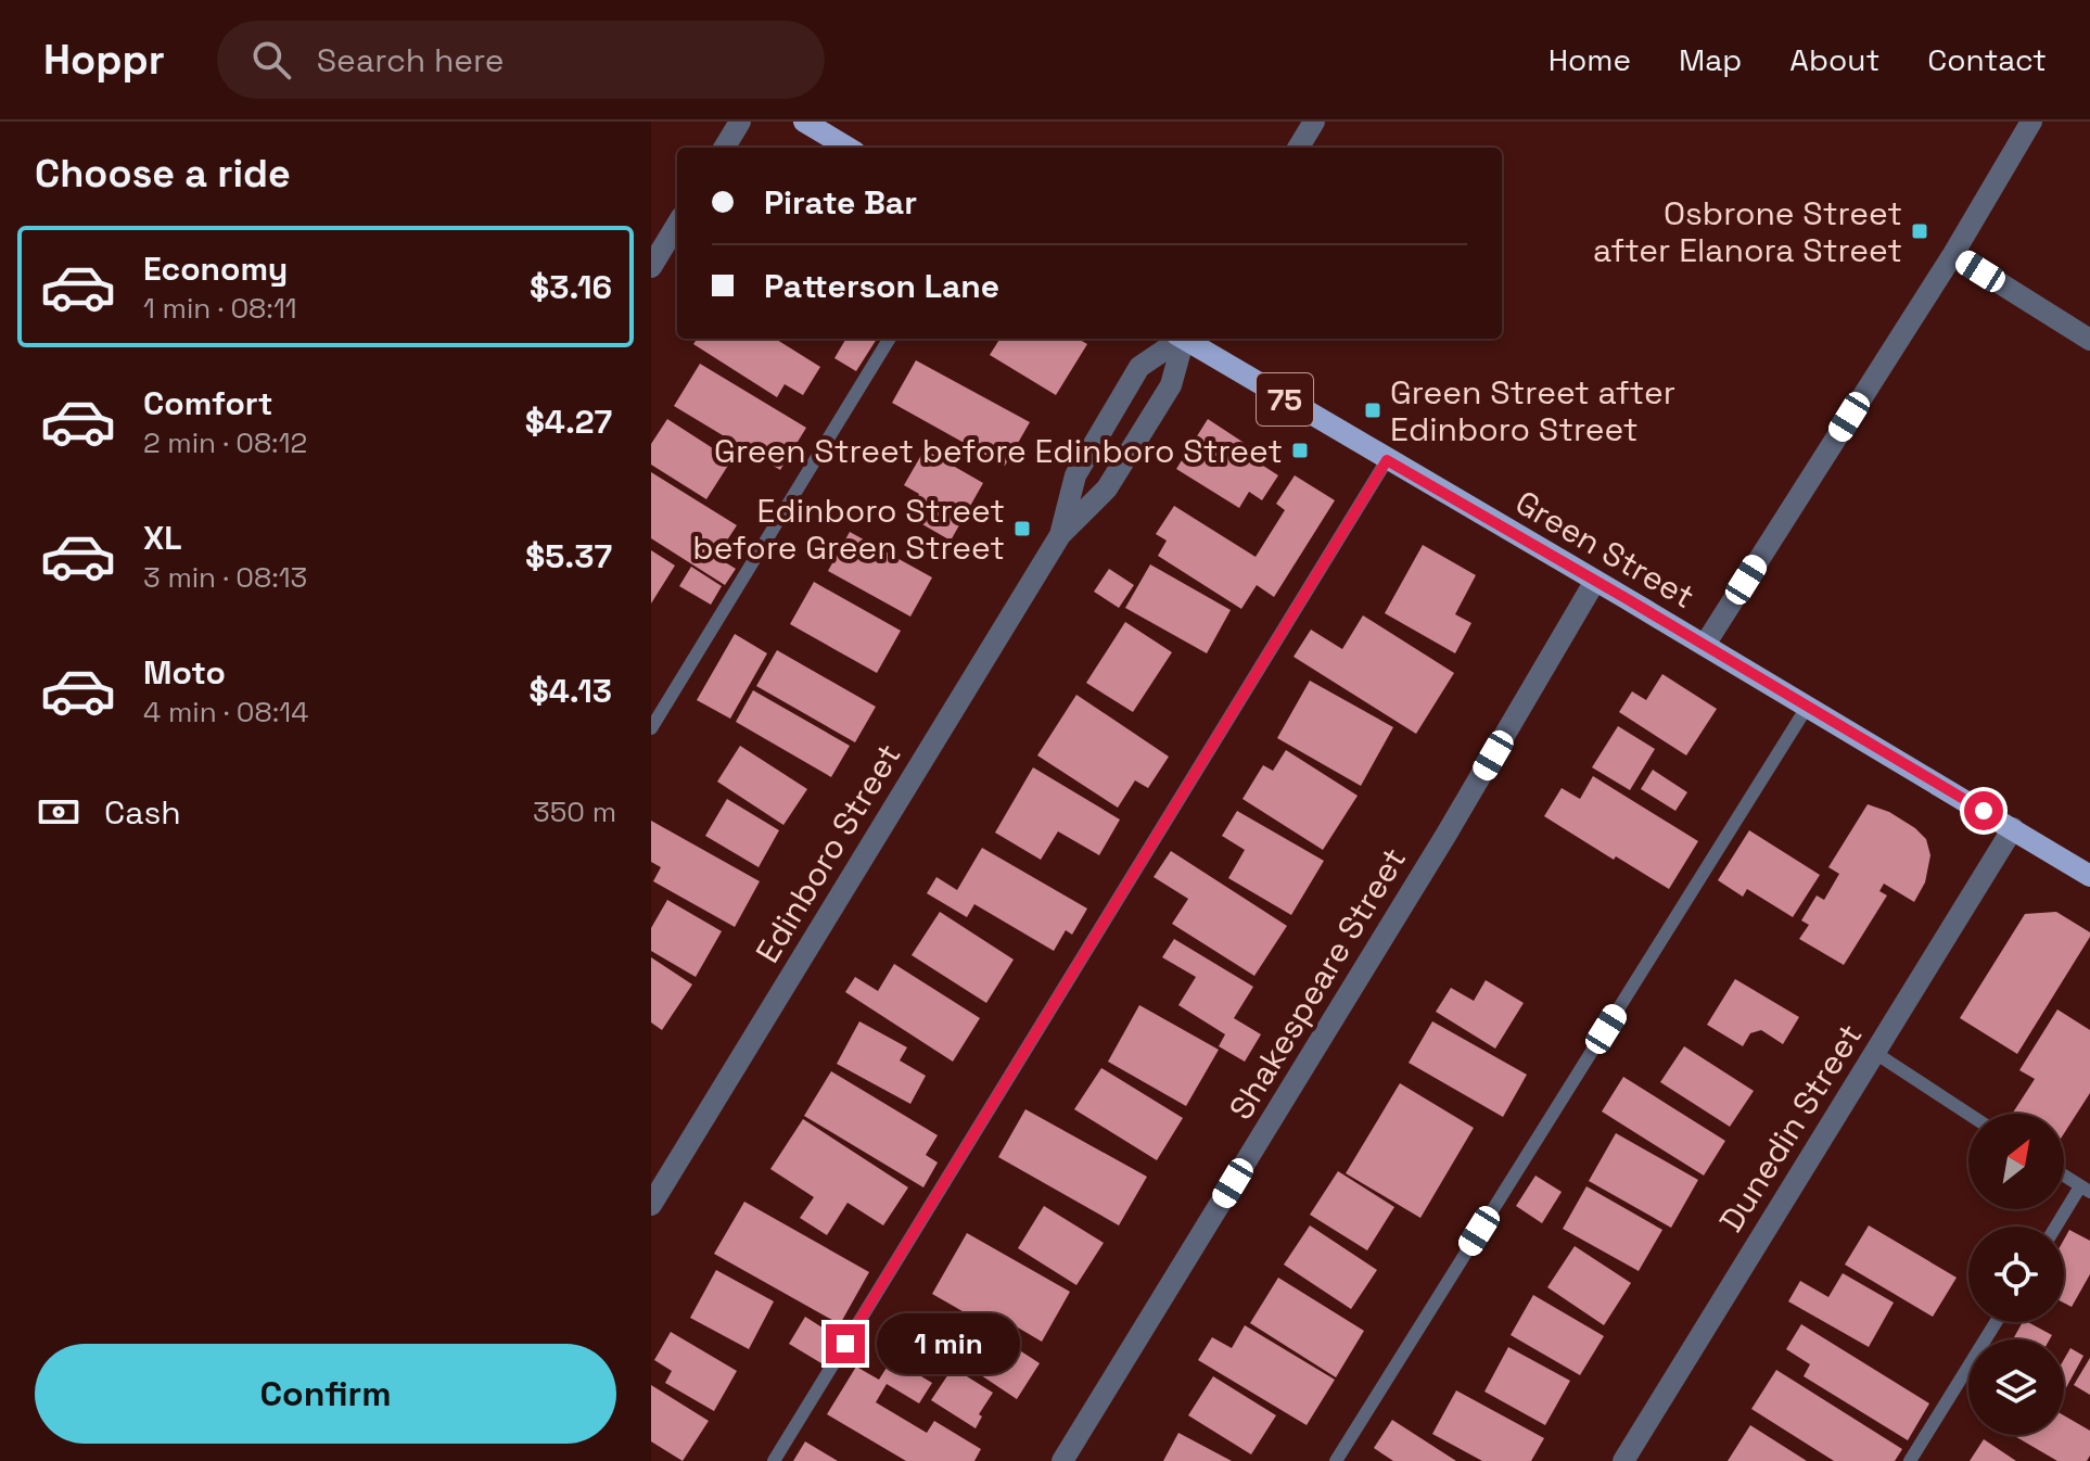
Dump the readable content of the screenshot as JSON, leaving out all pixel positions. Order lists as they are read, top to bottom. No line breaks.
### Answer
{"streets":{"main road":["75","Green Street"],"street":["Edinboro Street","Shakespeare Street","Dunedin Street"]},"crossings":[["Green Street","Shakespeare Street"],["Green Street","Dunedin Street"]],"places":{"transit":["Osbrone Street after Elanora Street","Green Street after Edinboro Street","Green Street before Edinboro Street","Edinboro Street before Green Street"]},"north":"top right","page":{"header":"Hoppr","search":"Search here","nav":["Home","Map","About","Contact"],"heading":"Choose a ride","banner":["Pirate Bar","Patterson Lane"],"list":[{"name":"Economy","note":"1 min · 08:11","value":"$3.16"},{"name":"Comfort","note":"2 min · 08:12","value":"$4.27"},{"name":"XL","note":"3 min · 08:13","value":"$5.37"},{"name":"Moto","note":"4 min · 08:14","value":"$4.13"}],"pay":["Cash","350 m"],"bubble":"1 min","buttons":"Confirm"}}
